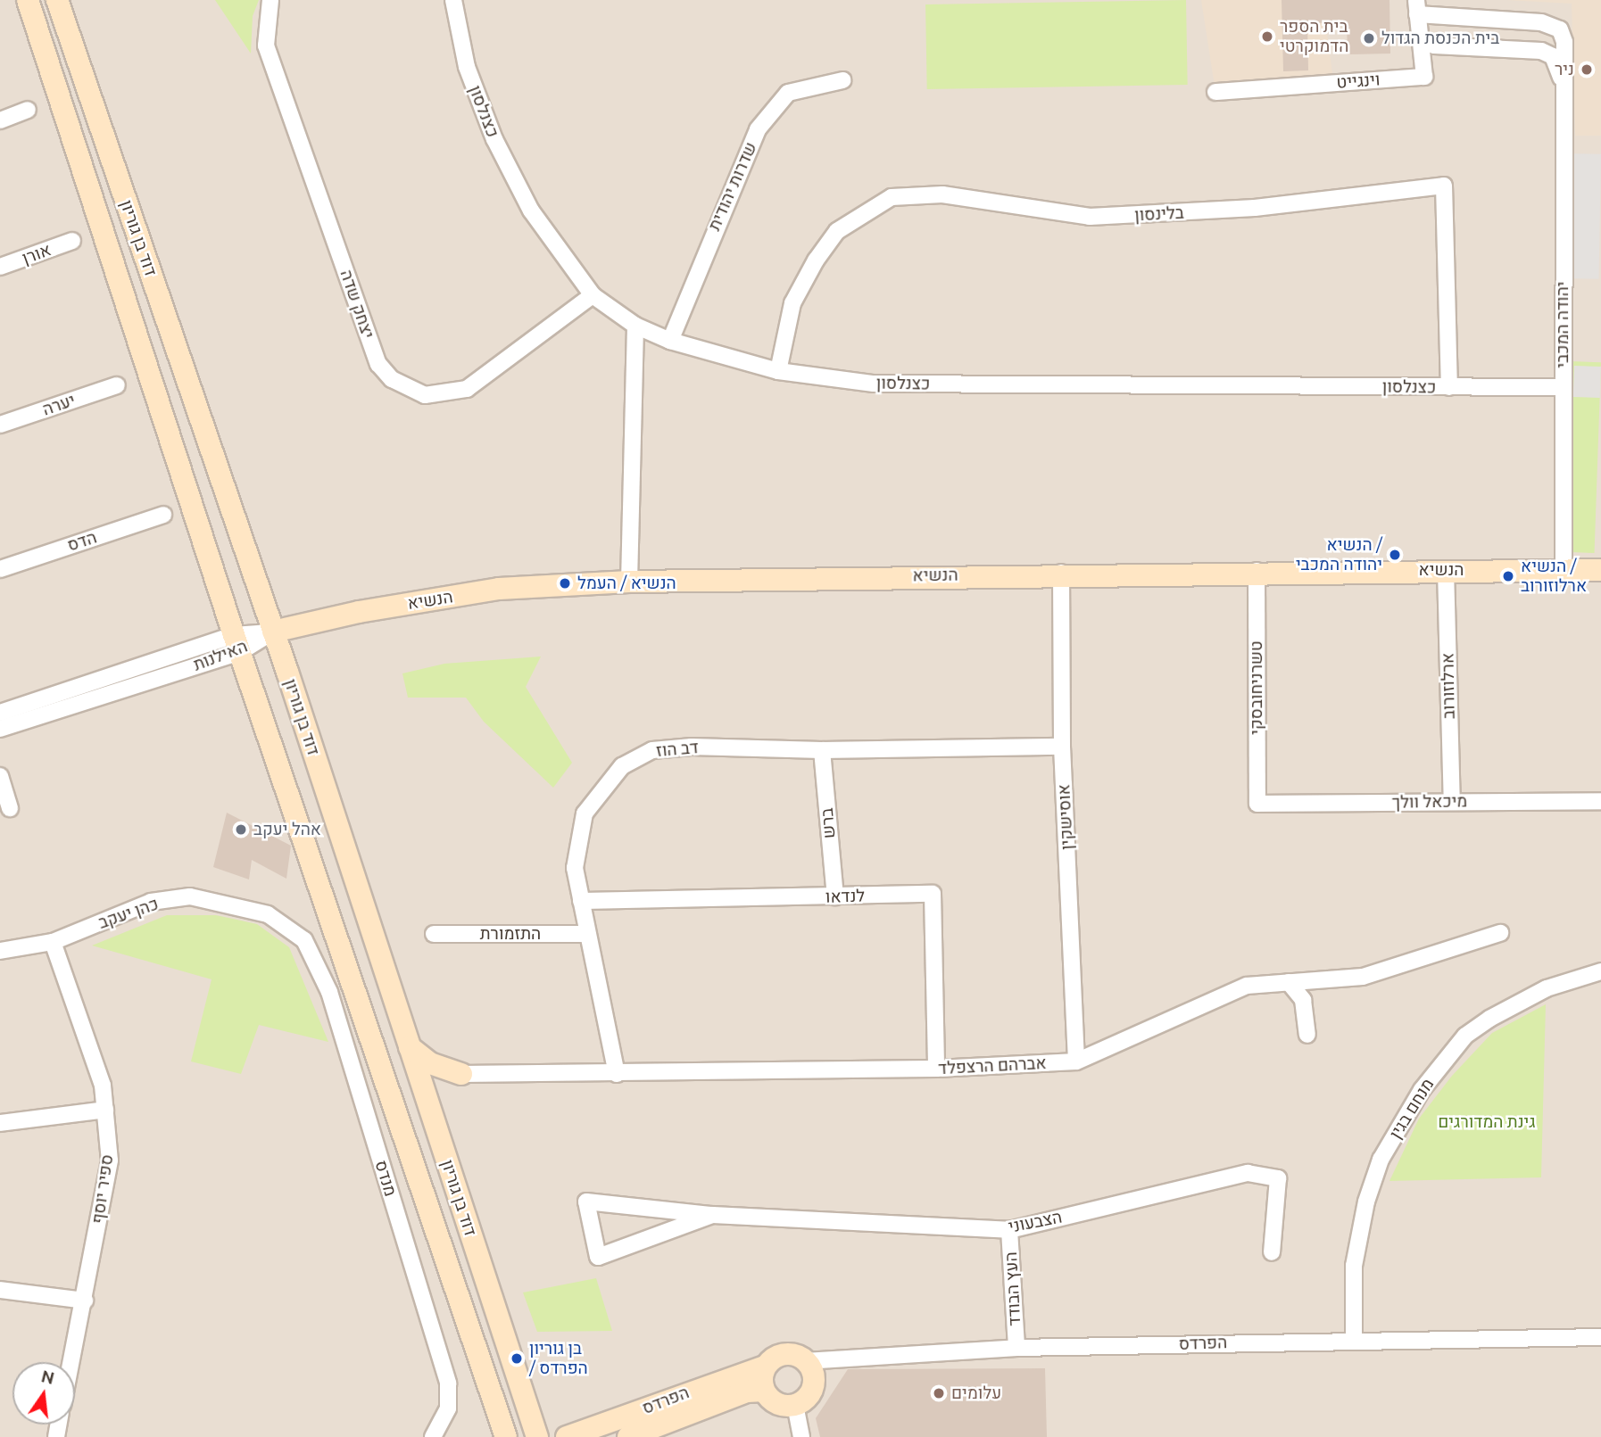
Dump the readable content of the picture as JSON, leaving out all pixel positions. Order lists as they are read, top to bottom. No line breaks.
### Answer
{"streets":{"main road":["דוד בן גוריון","הנשיא","הפרדס"],"street":["וינגייט","כצנלסון","שדרות יהודית","בלינסון","אורן","יצחק שדה","יהודה המכבי","יערה","הדס","האילנות","ארלוזורוב","טשרניחובסקי","דב הוז","מיכאל וולך","אוסישקין","ברש","לנדאו","כהן יעקב","התזמורת","אברהם הרצפלד","מנחם בגין","מנדס","ספיר יוסף","הצבעוני","העץ הבודד"]},"crossings":[["וינגייט","יהודה המכבי"],["כצנלסון","שדרות יהודית"],["כצנלסון","בלינסון"],["כצנלסון","יצחק שדה"],["כצנלסון","יהודה המכבי"],["דוד בן גוריון","הנשיא"],["דוד בן גוריון","האילנות"],["יהודה המכבי","הנשיא"],["הנשיא","האילנות"],["הנשיא","ארלוזורוב"],["הנשיא","טשרניחובסקי"],["הנשיא","אוסישקין"],["ארלוזורוב","מיכאל וולך"],["טשרניחובסקי","מיכאל וולך"],["דב הוז","אוסישקין"],["דב הוז","ברש"],["דב הוז","לנדאו"],["דב הוז","התזמורת"],["דב הוז","אברהם הרצפלד"],["אוסישקין","אברהם הרצפלד"],["ברש","לנדאו"],["לנדאו","אברהם הרצפלד"],["כהן יעקב","מנדס"],["כהן יעקב","ספיר יוסף"],["מנחם בגין","הפרדס"],["הצבעוני","העץ הבודד"],["העץ הבודד","הפרדס"]],"parks":["גינת המדורגים"],"places":["בית הספר הדמוקרטי","בית הכנסת הגדול","ניר","הנשיא / יהודה המכבי","הנשיא / ארלוזורוב","הנשיא / העמל","אהל יעקב","בן גוריון / הפרדס","עלומים"],"north":"top"}
